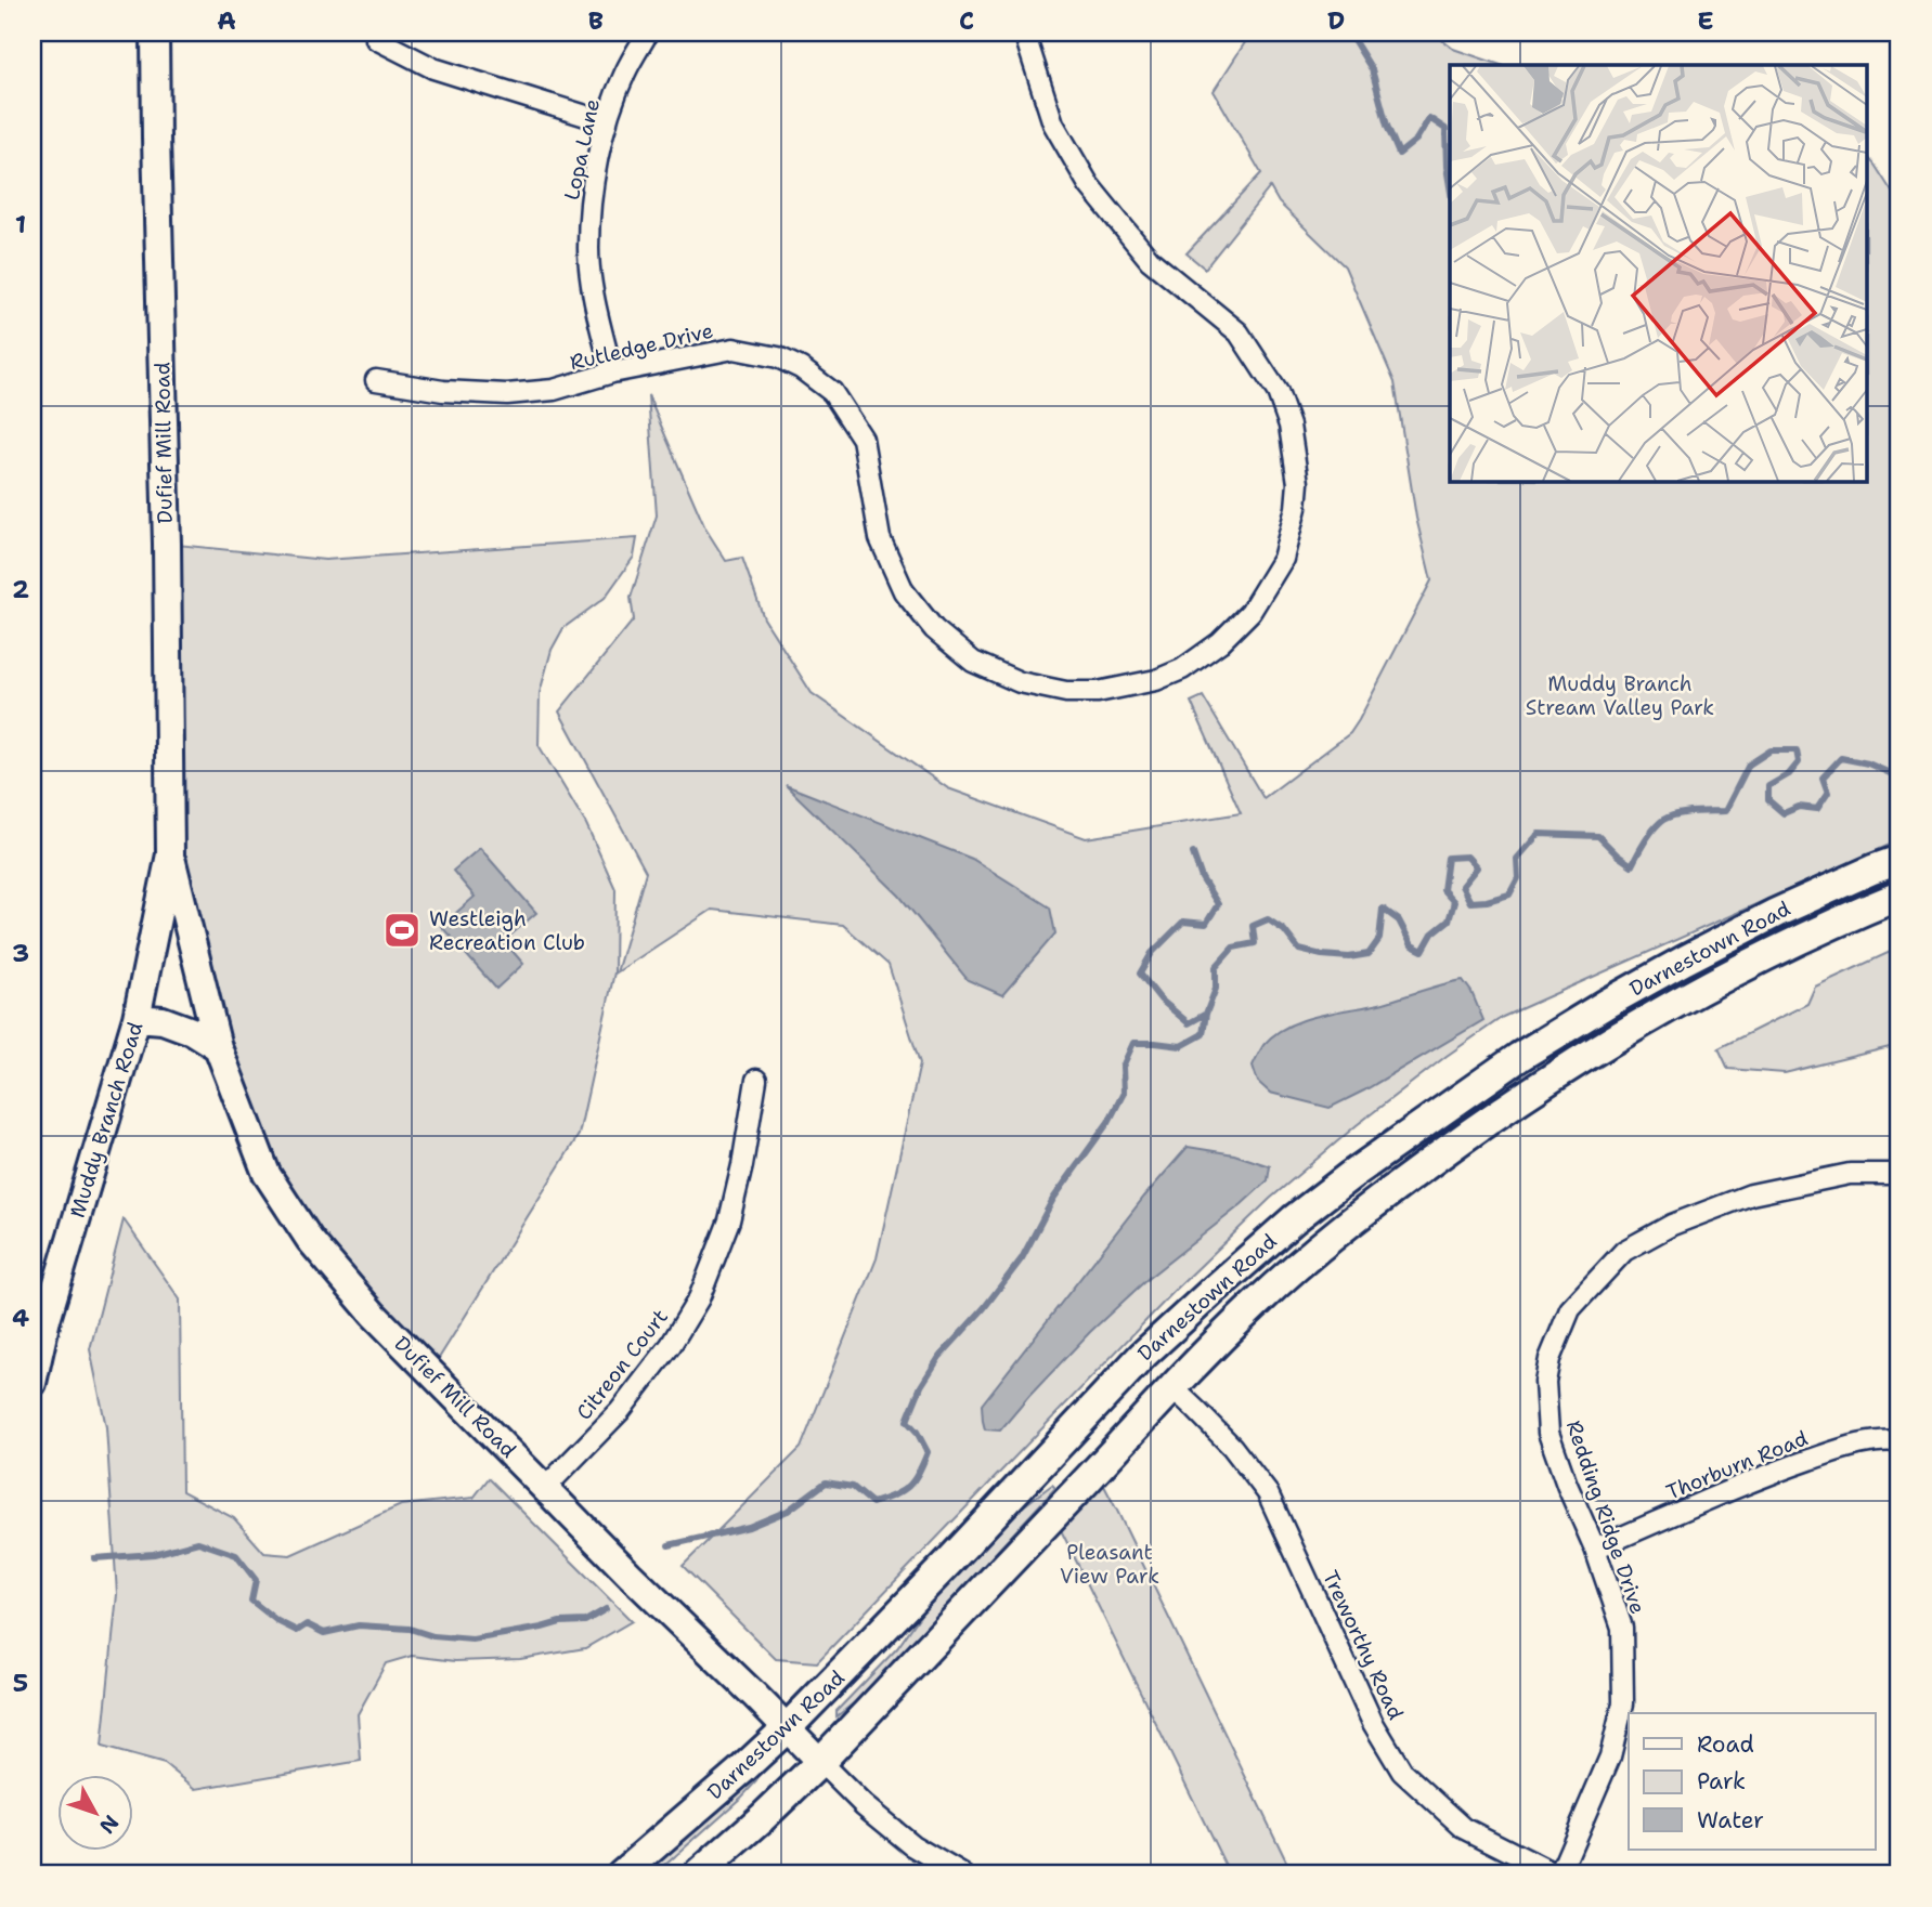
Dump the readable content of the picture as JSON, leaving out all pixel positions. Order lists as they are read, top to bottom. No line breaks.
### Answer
{"streets":{"main road":["Dufief Mill Road","Darnestown Road","Muddy Branch Road"],"street":["Lopa Lane","Rutledge Drive","Citreon Court","Thorburn Road","Redding Ridge Drive","Treworthy Road"]},"crossings":[["Lopa Lane","Rutledge Drive"],["Dufief Mill Road","Darnestown Road"],["Dufief Mill Road","Muddy Branch Road"],["Dufief Mill Road","Citreon Court"],["Darnestown Road","Treworthy Road"],["Thorburn Road","Redding Ridge Drive"],["Redding Ridge Drive","Treworthy Road"]],"parks":["Muddy Branch Stream Valley Park","Pleasant View Park"],"places":{"sports":["Westleigh Recreation Club"]},"legend":["Road","Park","Water"],"north":"bottom right","grid":{"columns":["A","B","C","D","E"],"rows":["1","2","3","4","5"]}}
